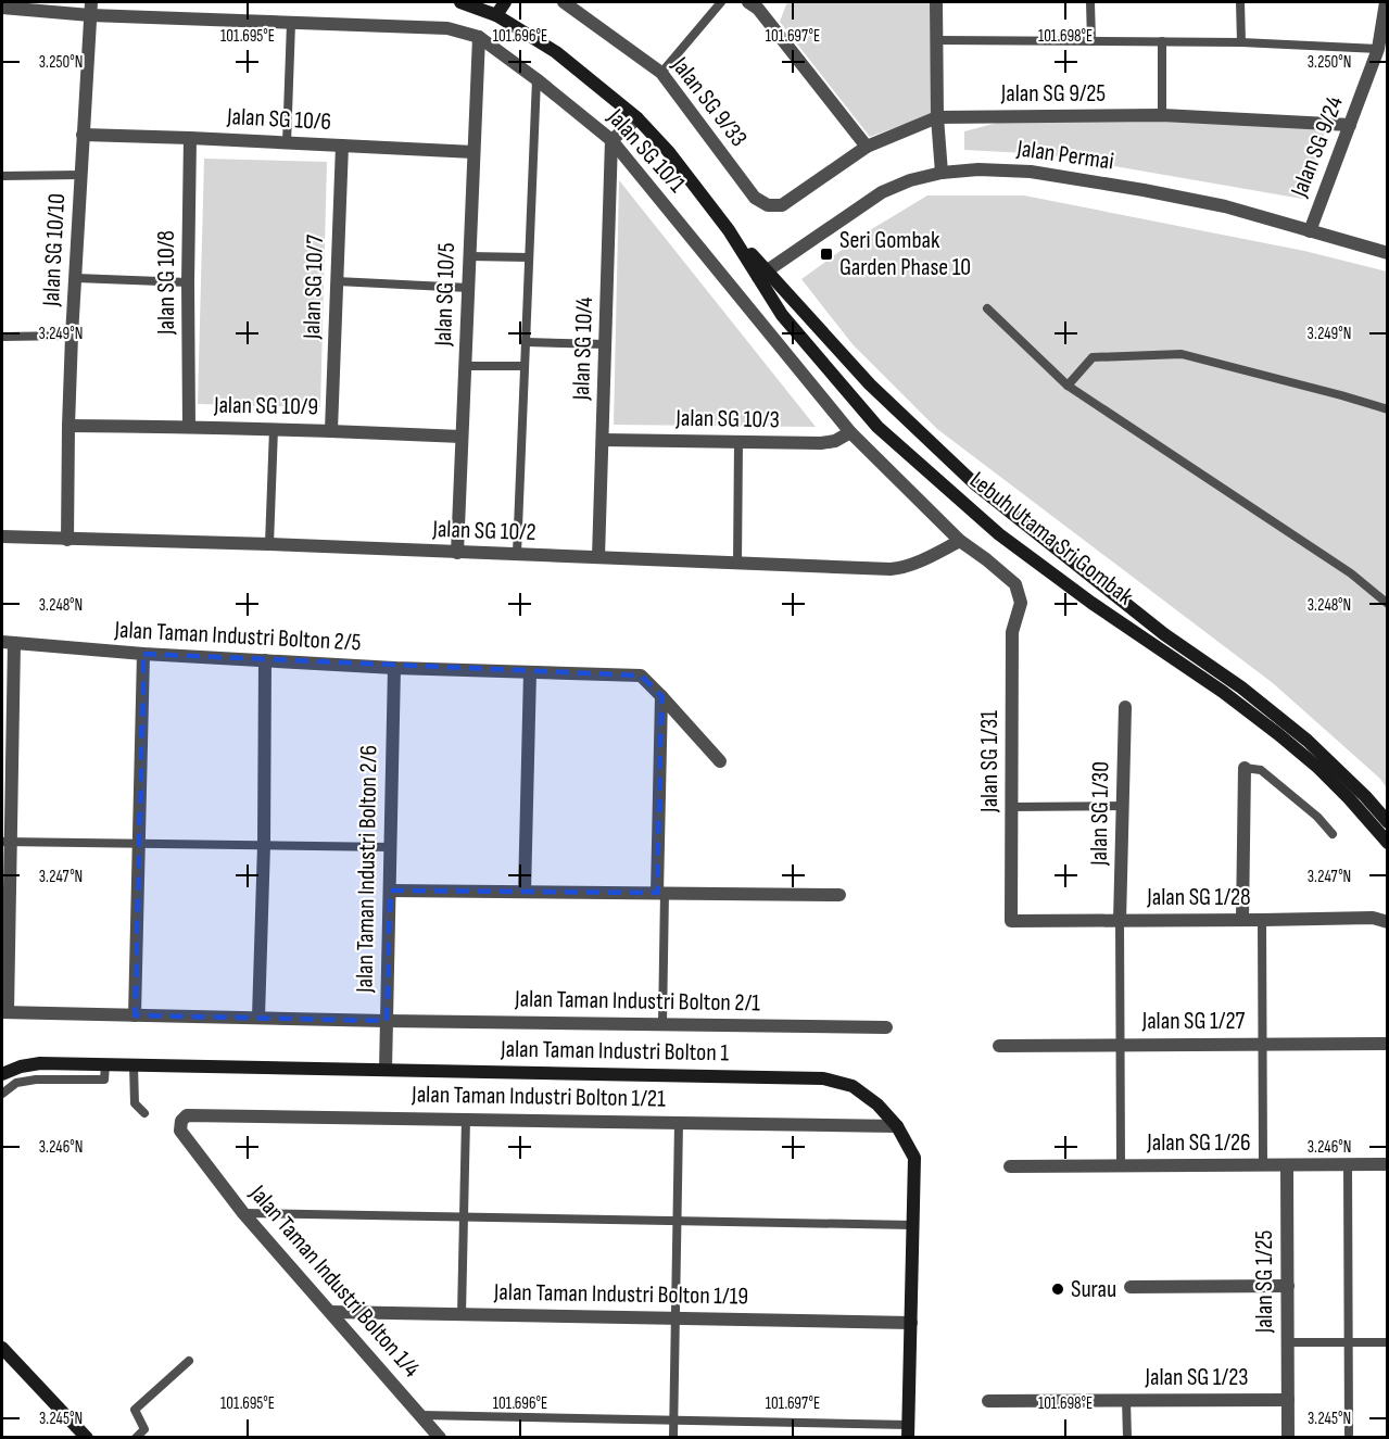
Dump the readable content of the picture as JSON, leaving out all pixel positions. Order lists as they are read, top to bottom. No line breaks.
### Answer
{"streets":{"street":["Jalan SG 9/25","Jalan SG 9/33","Jalan SG 10/6","Jalan SG 9/24","Jalan SG 10/1","Jalan Permai","Jalan SG 10/10","Jalan SG 10/8","Jalan SG 10/7","Jalan SG 10/5","Jalan SG 10/4","Jalan SG 10/9","Jalan SG 10/3","Jalan SG 10/2","Lebuh Utama Sri Gombak","Jalan Taman Industri Bolton 2/5","Jalan SG 1/31","Jalan SG 1/30","Jalan Taman Industri Bolton 2/6","Jalan SG 1/28","Jalan Taman Industri Bolton 2/1","Jalan SG 1/27","Jalan Taman Industri Bolton 1","Jalan Taman Industri Bolton 1/21","Jalan SG 1/26","Jalan Taman Industri Bolton 1/4","Jalan SG 1/25","Jalan Taman Industri Bolton 1/19","Jalan SG 1/23"]},"crossings":[["Jalan SG 9/25","Jalan SG 9/33"],["Jalan SG 9/25","Jalan SG 9/24"],["Jalan SG 10/6","Jalan SG 10/10"],["Jalan SG 10/6","Jalan SG 10/8"],["Jalan SG 10/6","Jalan SG 10/7"],["Jalan SG 10/6","Jalan SG 10/5"],["Jalan SG 9/24","Jalan Permai"],["Jalan SG 10/1","Jalan SG 10/10"],["Jalan SG 10/1","Jalan SG 10/5"],["Jalan SG 10/1","Jalan SG 10/4"],["Jalan SG 10/1","Jalan SG 10/3"],["Jalan SG 10/1","Jalan SG 10/2"],["Jalan SG 10/1","Jalan SG 1/31"],["Jalan Permai","Lebuh Utama Sri Gombak"],["Jalan SG 10/10","Jalan SG 10/9"],["Jalan SG 10/10","Jalan SG 10/2"],["Jalan SG 10/8","Jalan SG 10/9"],["Jalan SG 10/7","Jalan SG 10/9"],["Jalan SG 10/5","Jalan SG 10/9"],["Jalan SG 10/5","Jalan SG 10/2"],["Jalan SG 10/4","Jalan SG 10/3"],["Jalan SG 10/4","Jalan SG 10/2"],["Jalan Taman Industri Bolton 2/5","Jalan Taman Industri Bolton 2/6"],["Jalan SG 1/31","Jalan SG 1/28"],["Jalan SG 1/30","Jalan SG 1/28"],["Jalan Taman Industri Bolton 2/6","Jalan Taman Industri Bolton 2/1"],["Jalan Taman Industri Bolton 2/6","Jalan Taman Industri Bolton 1"],["Jalan Taman Industri Bolton 1","Jalan Taman Industri Bolton 1/21"],["Jalan Taman Industri Bolton 1","Jalan Taman Industri Bolton 1/19"],["Jalan Taman Industri Bolton 1/21","Jalan Taman Industri Bolton 1/4"],["Jalan SG 1/26","Jalan SG 1/25"],["Jalan Taman Industri Bolton 1/4","Jalan Taman Industri Bolton 1/19"],["Jalan SG 1/25","Jalan SG 1/23"]],"places":{"transit":["Seri Gombak Garden Phase 10"],"other":["Surau"]},"coordinates":["101.695°E","101.696°E","101.697°E","101.698°E","3.250°N","3.249°N","3.248°N","3.247°N","3.246°N","3.245°N"]}
